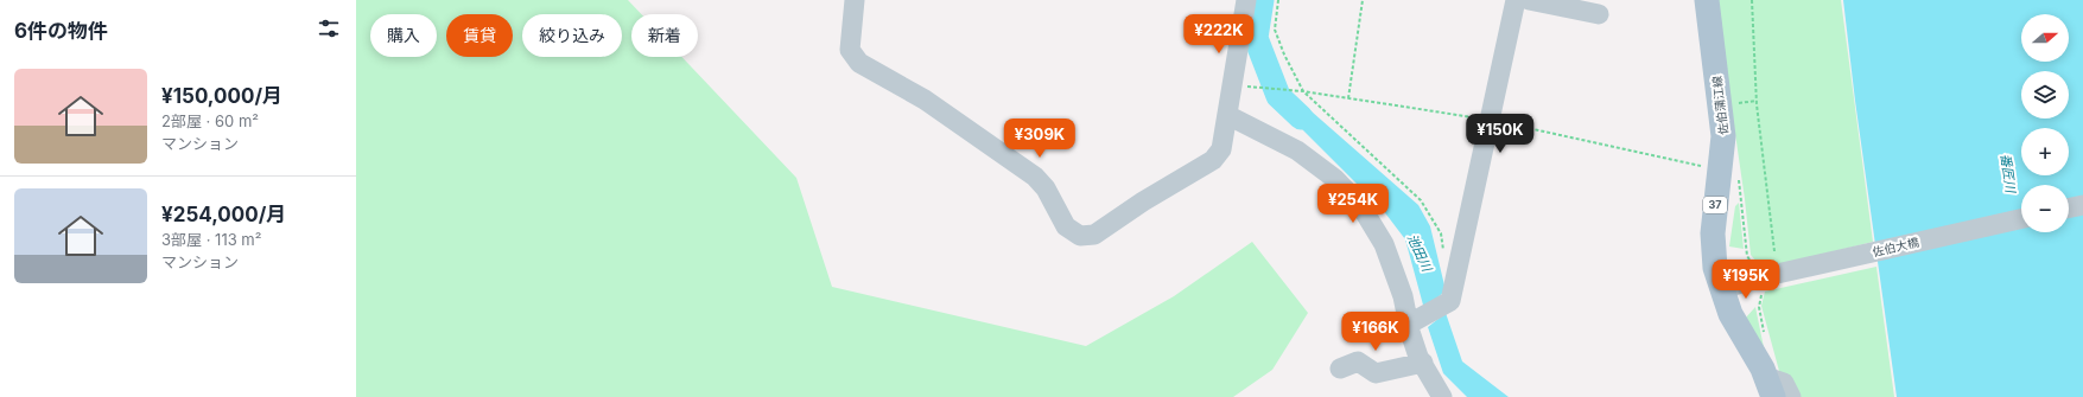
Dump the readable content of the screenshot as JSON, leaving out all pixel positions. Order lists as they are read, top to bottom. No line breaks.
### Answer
{"streets":{"main road":["佐伯蒲江線","37"],"street":["佐伯大橋"]},"crossings":[["佐伯蒲江線","佐伯大橋"]],"water":["番匠川","池田川"],"north":"right","page":{"heading":"6件の物件","map_buttons":["+","−"],"price":["¥222K","¥150K","¥309K","¥254K","¥195K","¥166K"],"chip":["購入","賃貸","絞り込み","新着"],"list":[{"name":"¥150,000/月","note":"2部屋 · 60 m² · マンション"},{"name":"¥254,000/月","note":"3部屋 · 113 m² · マンション"}]}}
